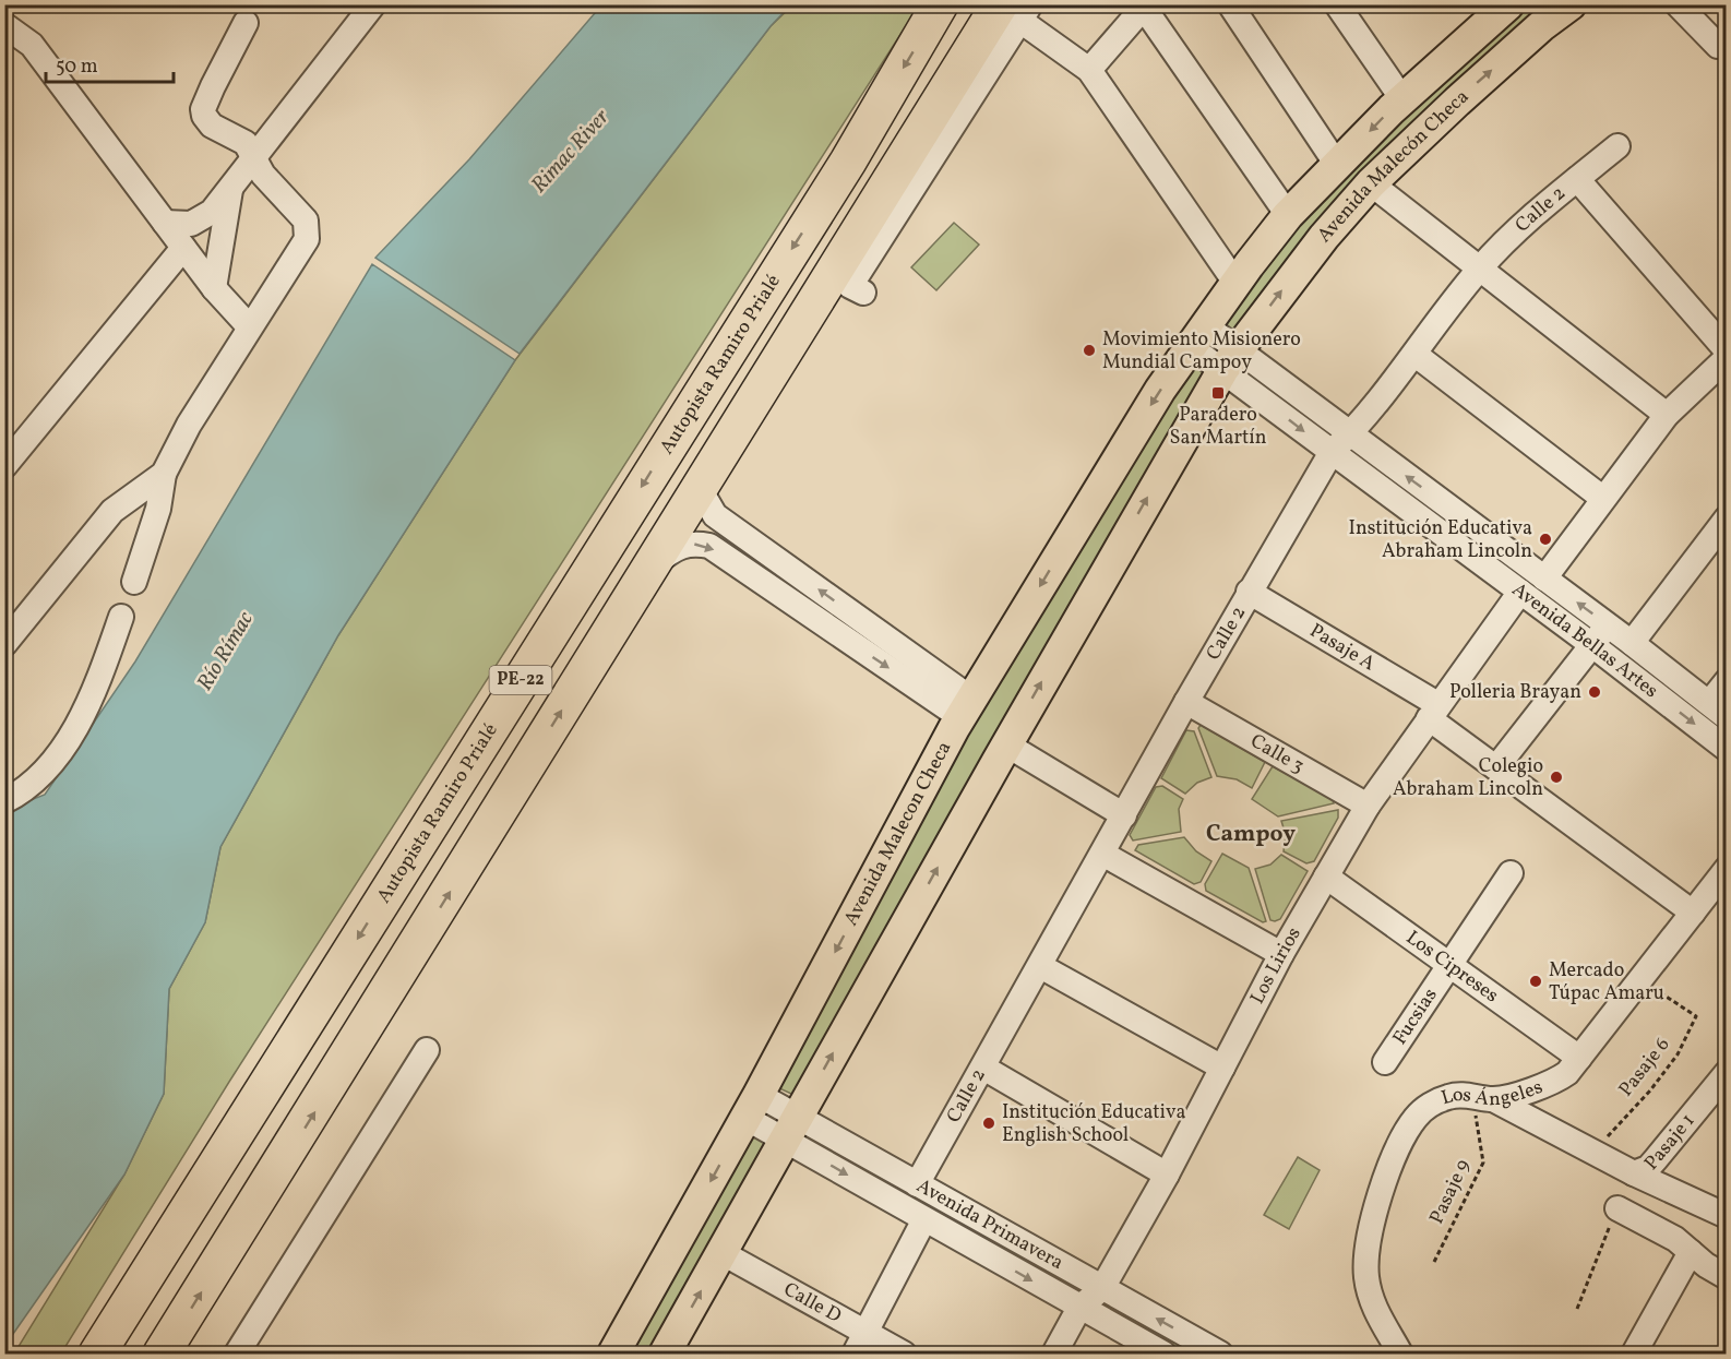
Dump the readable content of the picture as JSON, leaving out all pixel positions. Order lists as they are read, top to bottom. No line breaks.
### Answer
{"streets":{"highway":["Autopista Ramiro Prialé","PE-22"],"main road":["Avenida Malecón Checa","Avenida Malecon Checa"],"street":["Calle 2","Avenida Bellas Artes","Pasaje A","Calle 3","Los Lirios","Los Cipreses","Fucsias","Los Ángeles","Pasaje 1","Avenida Primavera","Calle D"],"path":["Pasaje 6","Pasaje 9"]},"crossings":[["Avenida Malecón Checa","Avenida Bellas Artes"],["Avenida Malecón Checa","Avenida Malecon Checa"],["Calle 2","Avenida Bellas Artes"],["Calle 2","Pasaje A"],["Calle 2","Calle 3"],["Calle 2","Avenida Primavera"],["Avenida Bellas Artes","Avenida Malecon Checa"],["Avenida Bellas Artes","Los Lirios"],["Pasaje A","Los Lirios"],["Pasaje A","Los Ángeles"],["Calle 3","Los Lirios"],["Avenida Malecon Checa","Avenida Primavera"],["Los Lirios","Los Cipreses"],["Los Lirios","Avenida Primavera"],["Los Cipreses","Fucsias"],["Los Cipreses","Los Ángeles"],["Pasaje 6","Los Ángeles"],["Los Ángeles","Pasaje 9"]],"districts":["Campoy"],"water":["Rimac River","Río Rímac"],"places":{"other":["Movimiento Misionero Mundial Campoy","Institución Educativa Abraham Lincoln","Polleria Brayan","Colegio Abraham Lincoln","Mercado Túpac Amaru","Institución Educativa English School"],"transit":["Paradero San Martín"]},"scale_bar":"50 m"}
